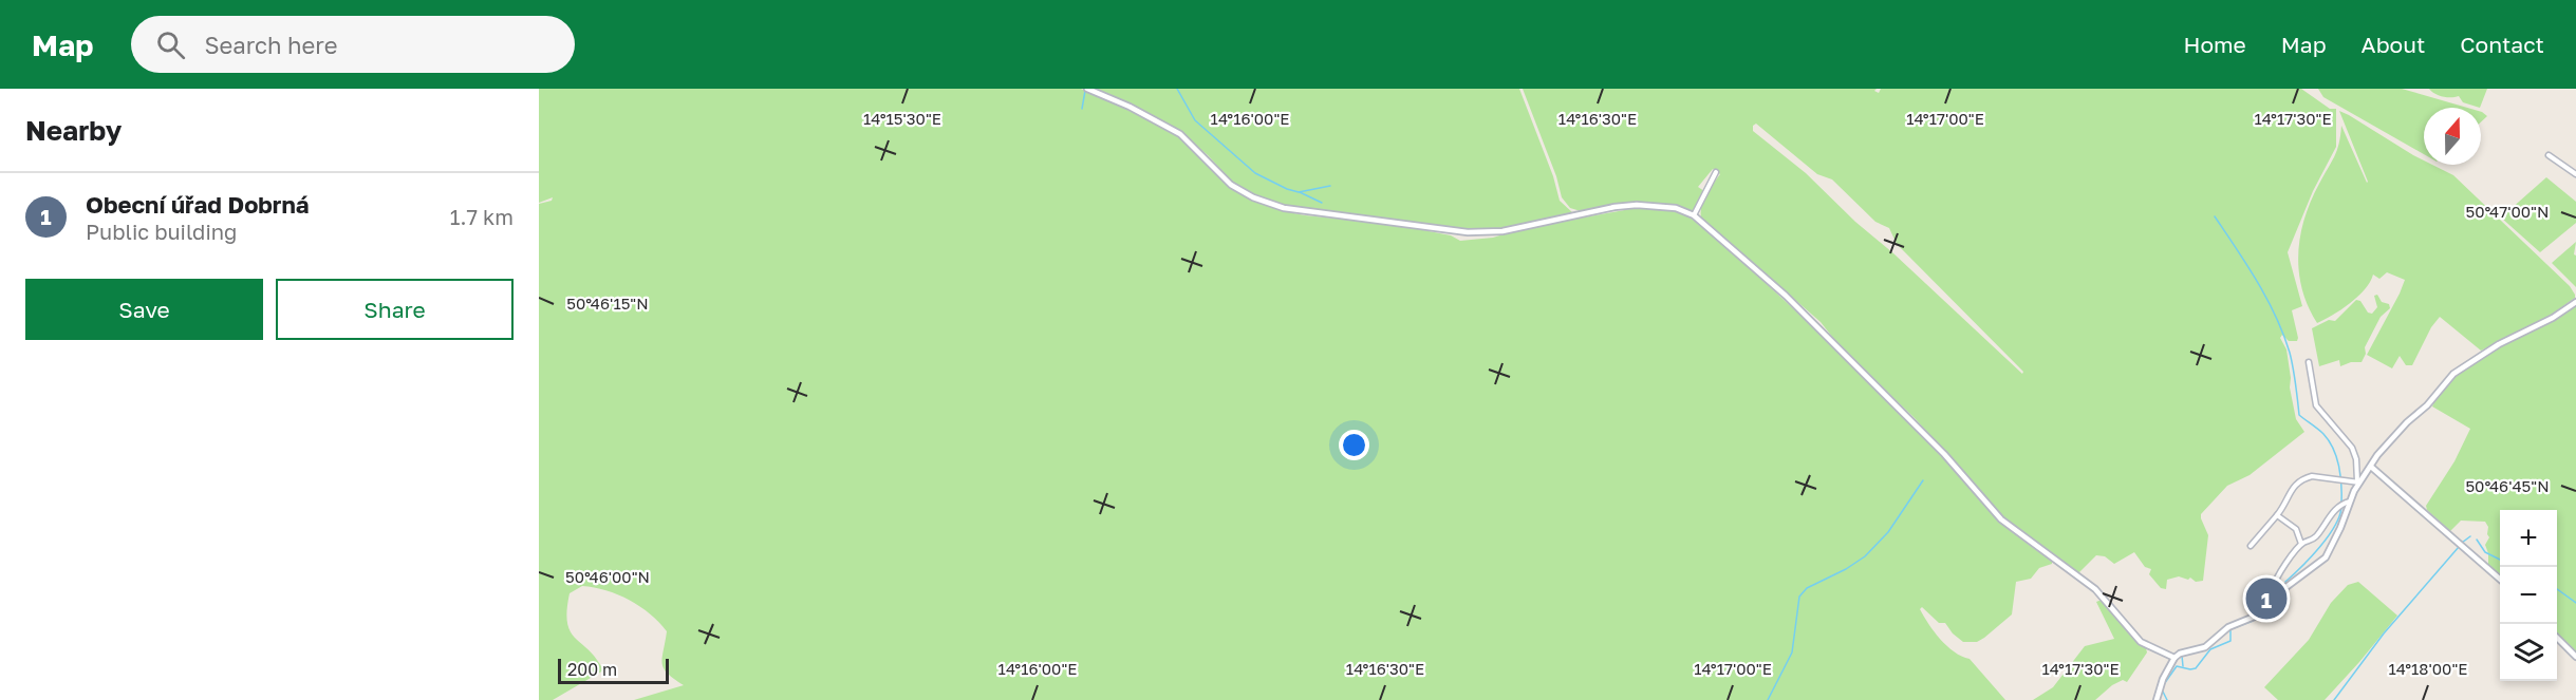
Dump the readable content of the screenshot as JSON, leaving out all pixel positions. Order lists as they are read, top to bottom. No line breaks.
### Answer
{"scale_bar":"200 m","north":"top","page":{"header":"Map","search":"Search here","nav":["Home","Map","About","Contact"],"heading":"Nearby","list":[{"mark":"1","name":"Obecní úřad Dobrná","note":"Public building","value":"1.7 km"}],"buttons":["Save","Share"],"map_buttons":["+","−"],"pins":"1","scale":"200 m"},"coordinates":["14°16'30\"E","14°15'30\"E","14°16'00\"E","14°17'00\"E","14°17'30\"E","50°47'00\"N","50°46'15\"N","50°46'45\"N","50°46'00\"N","14°18'00\"E"]}
